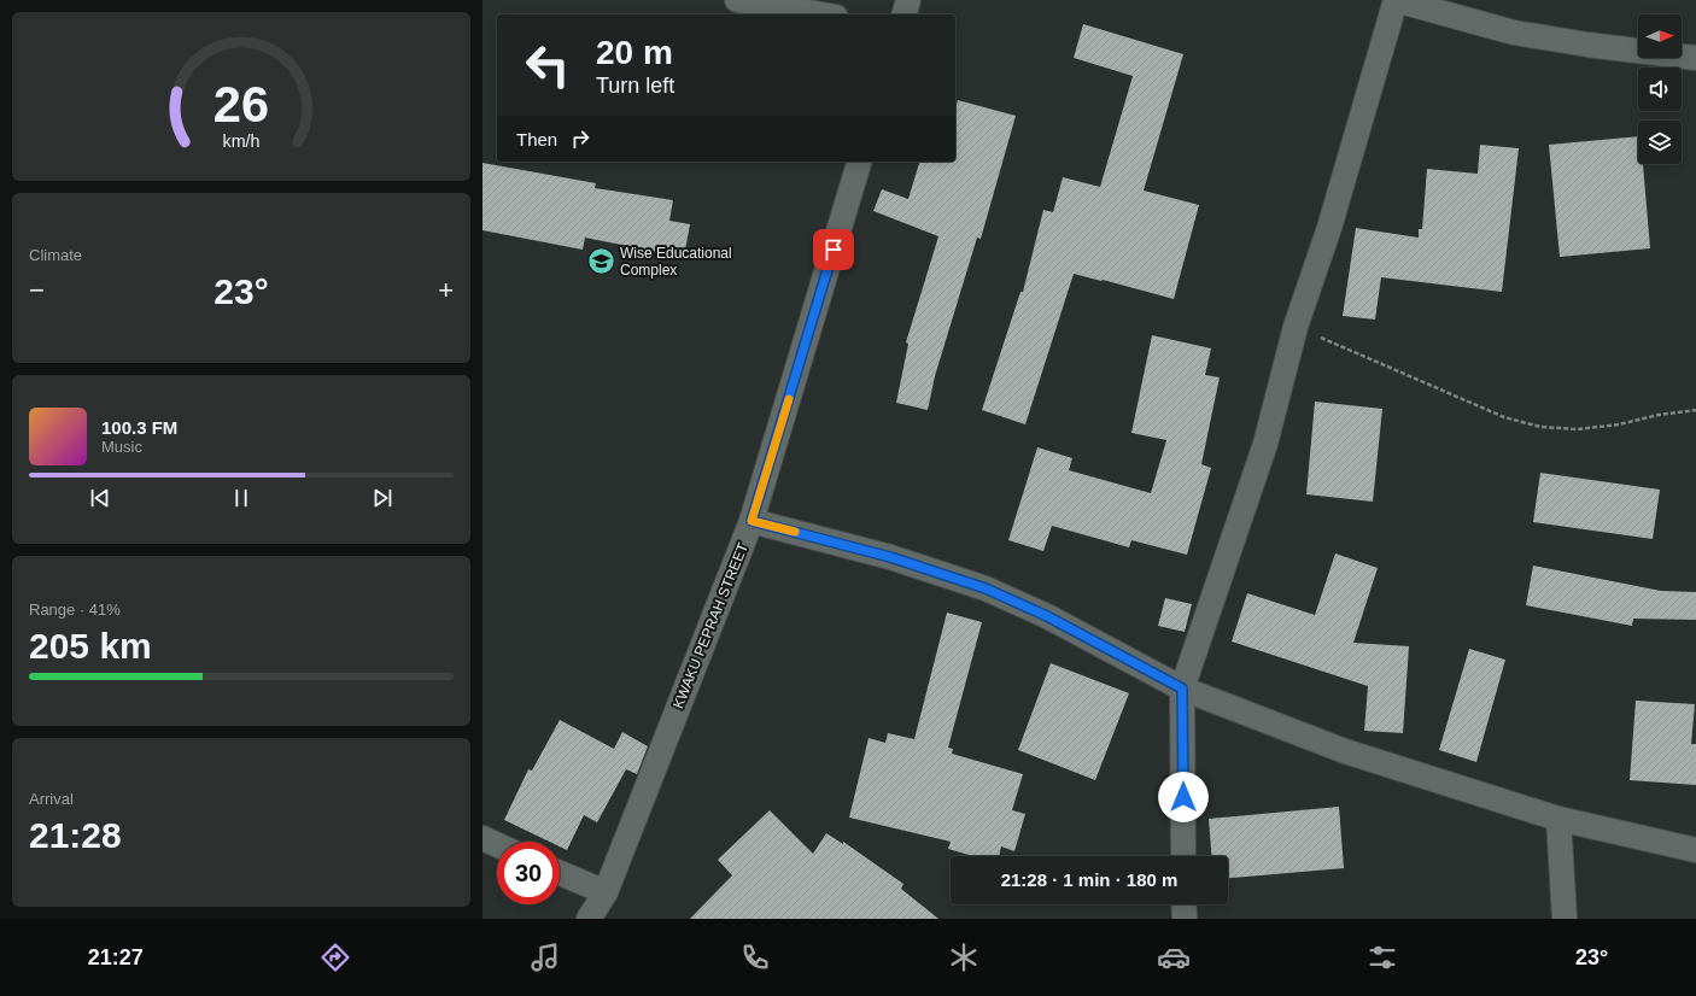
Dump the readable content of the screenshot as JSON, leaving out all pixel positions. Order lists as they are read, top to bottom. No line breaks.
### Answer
{"streets":{"street":["KWAKU PEPRAH STREET"]},"places":{"school or university":["Wise Educational Complex"]},"north":"right","page":{"turn":["20 m","Turn left"],"then":"Then","tile":["Climate",["Range · 41%","205 km"],["Arrival","21:28"]],"heat":["−","23°","+"],"song":["100.3 FM","Music"],"limit":"30","trip":"21:28 · 1 min · 180 m","tabs":["21:27","23°"],"gauge":["26","km/h"]}}
